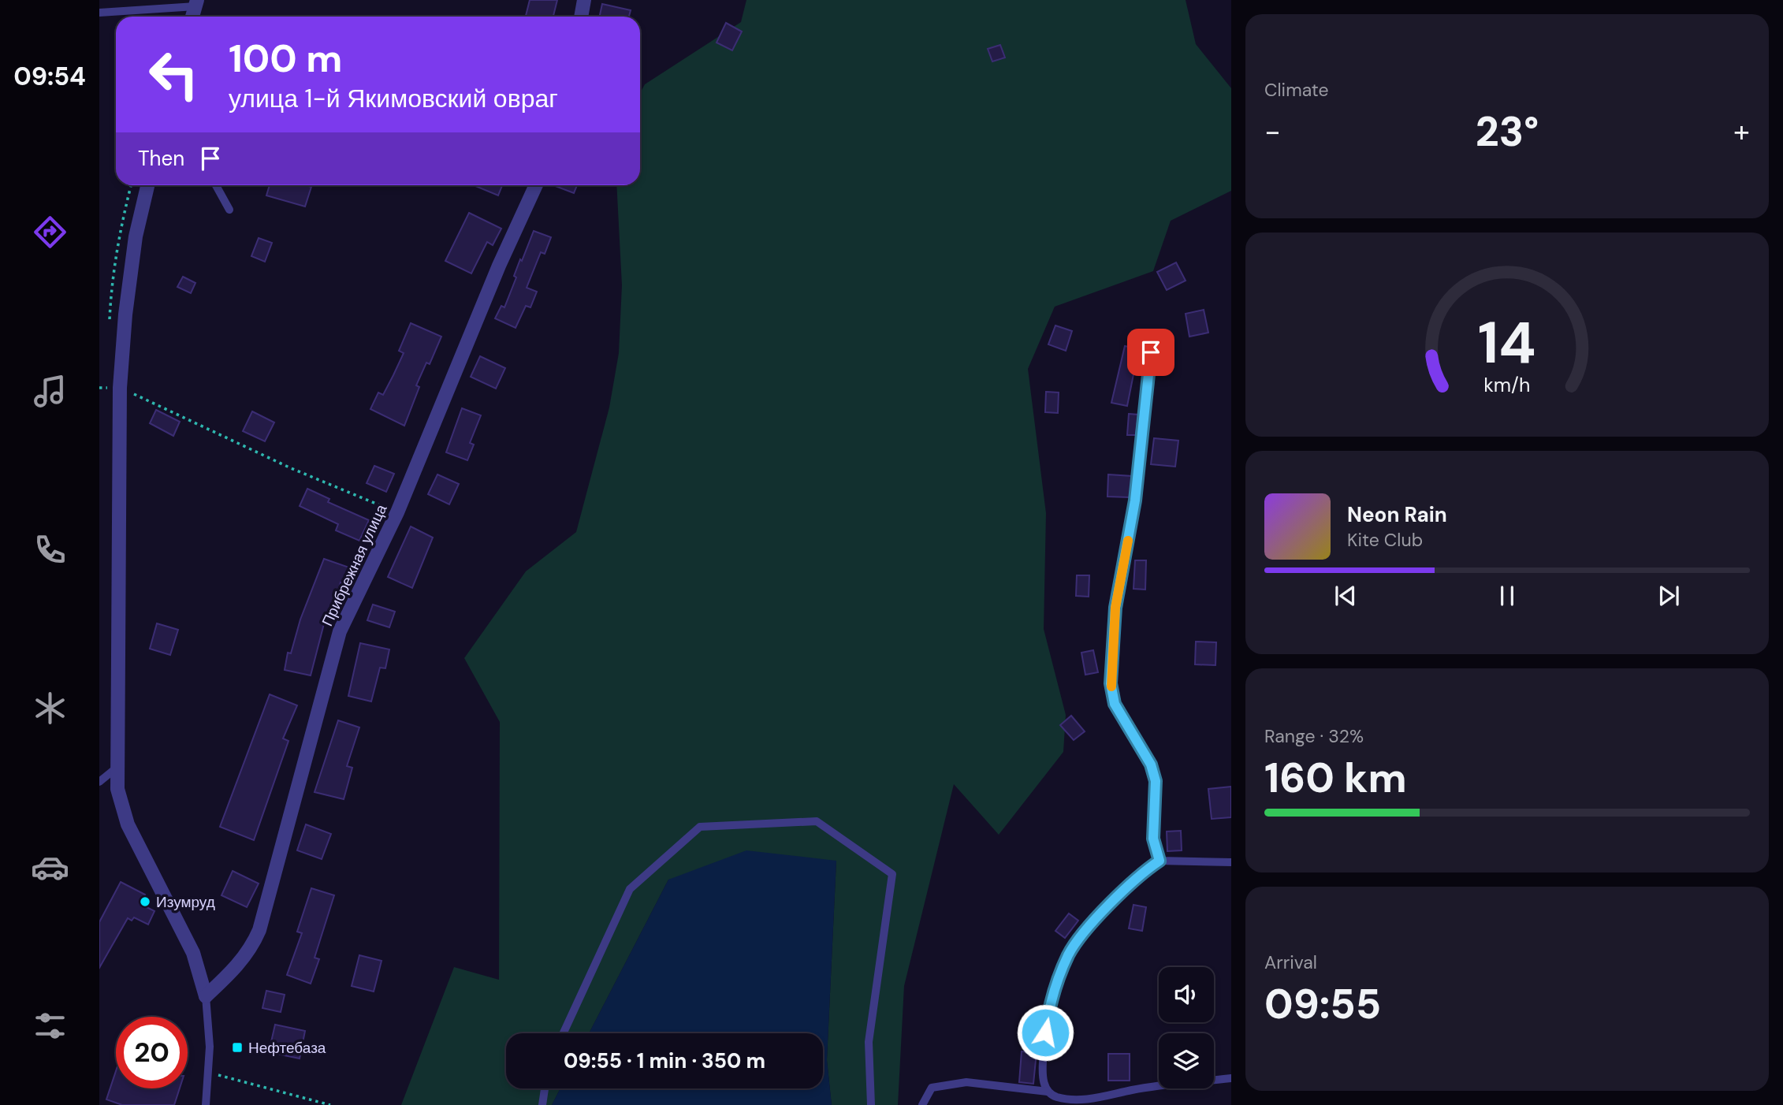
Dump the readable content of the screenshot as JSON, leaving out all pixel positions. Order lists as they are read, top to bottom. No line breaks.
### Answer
{"streets":{"street":["Прибрежная улица"]},"places":{"other":["Изумруд"],"transit":["Нефтебаза"]},"page":{"tabs":"09:54","tile":["Climate",["Range · 32%","160 km"],["Arrival","09:55"]],"turn":["100 m","улица 1-й Якимовский овраг"],"heat":["−","23°","+"],"then":"Then","song":["Neon Rain","Kite Club"],"limit":"20","trip":"09:55 · 1 min · 350 m","gauge":["14","km/h"]}}
